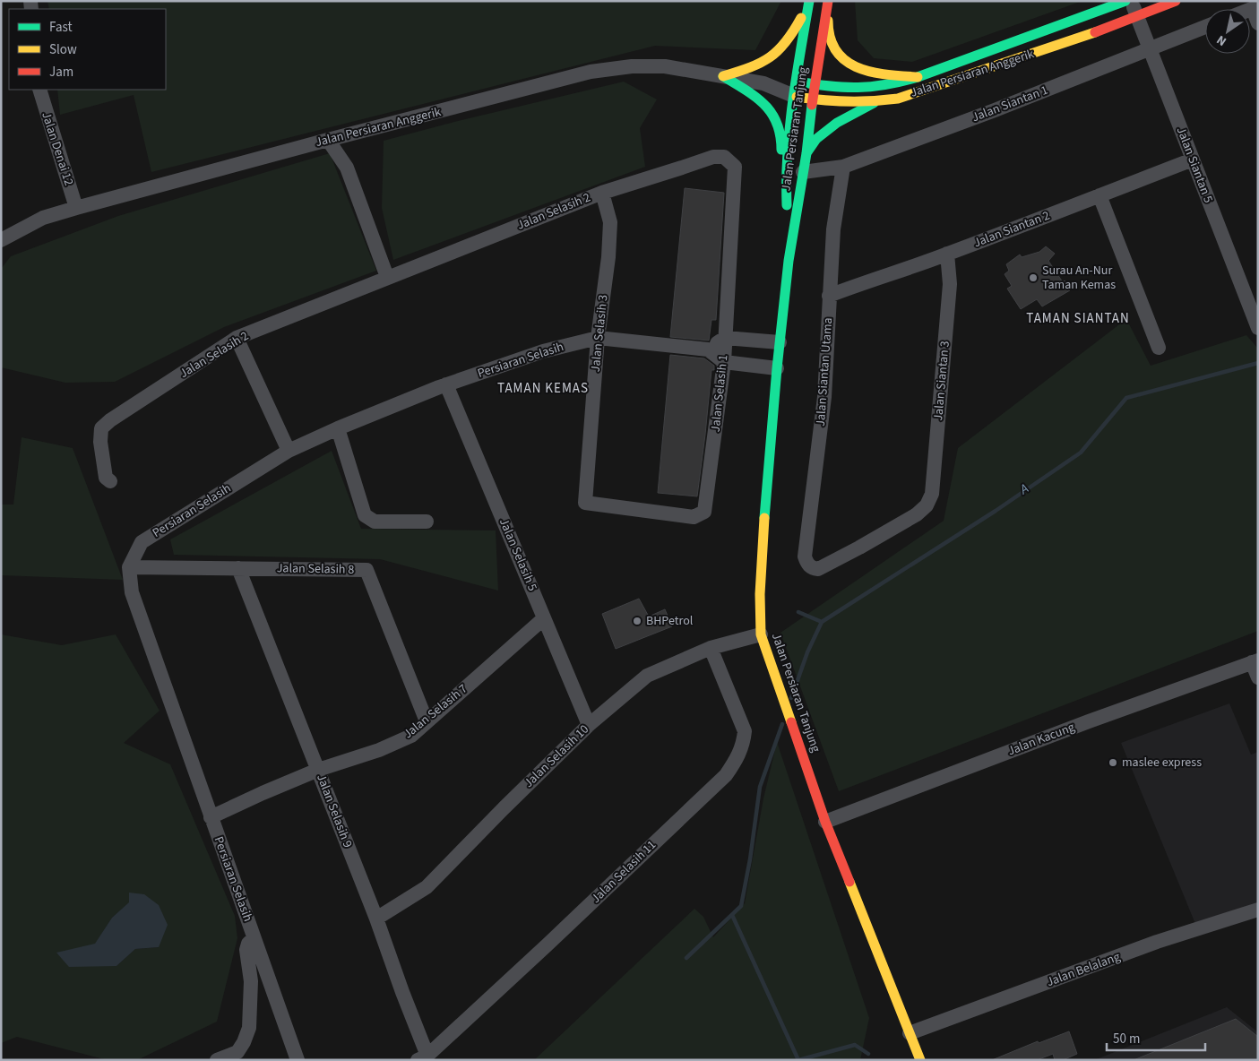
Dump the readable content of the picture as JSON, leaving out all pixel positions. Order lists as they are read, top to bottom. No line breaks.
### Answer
{"streets":{"main road":["Jalan Persiaran Anggerik","Jalan Persiaran Tanjung"],"street":["Jalan Siantan 1","Jalan Denai 12","Jalan Siantan 5","Jalan Selasih 2","Jalan Siantan 2","Jalan Selasih 3","Persiaran Selasih","Jalan Siantan Utama","Jalan Siantan 3","Jalan Selasih 1","Jalan Selasih 5","Jalan Selasih 8","Jalan Selasih 7","Jalan Kacung","Jalan Selasih 10","Jalan Selasih 9","Jalan Selasih 11","Jalan Belalang"]},"crossings":[["Jalan Persiaran Anggerik","Jalan Persiaran Tanjung"],["Jalan Persiaran Anggerik","Jalan Denai 12"],["Jalan Persiaran Anggerik","Jalan Siantan 5"],["Jalan Siantan 1","Jalan Persiaran Tanjung"],["Jalan Siantan 1","Jalan Siantan 5"],["Jalan Siantan 1","Jalan Siantan Utama"],["Jalan Persiaran Tanjung","Jalan Kacung"],["Jalan Persiaran Tanjung","Jalan Selasih 10"],["Jalan Persiaran Tanjung","Jalan Belalang"],["Jalan Siantan 5","Jalan Siantan 2"],["Jalan Selasih 2","Jalan Selasih 3"],["Jalan Selasih 2","Jalan Selasih 1"],["Jalan Siantan 2","Jalan Siantan Utama"],["Jalan Siantan 2","Jalan Siantan 3"],["Jalan Selasih 3","Persiaran Selasih"],["Jalan Selasih 3","Jalan Selasih 1"],["Persiaran Selasih","Jalan Selasih 5"],["Persiaran Selasih","Jalan Selasih 8"],["Persiaran Selasih","Jalan Selasih 7"],["Jalan Siantan Utama","Jalan Siantan 3"],["Jalan Selasih 5","Jalan Selasih 7"],["Jalan Selasih 5","Jalan Selasih 10"],["Jalan Selasih 8","Jalan Selasih 7"],["Jalan Selasih 8","Jalan Selasih 9"],["Jalan Selasih 7","Jalan Selasih 9"],["Jalan Selasih 10","Jalan Selasih 9"],["Jalan Selasih 10","Jalan Selasih 11"],["Jalan Selasih 9","Jalan Selasih 11"]],"districts":["TAMAN SIANTAN","TAMAN KEMAS"],"water":["A"],"places":["Surau An-Nur Taman Kemas","BHPetrol","maslee express"],"legend":["Fast","Slow","Jam"],"scale_bar":"50 m","north":"bottom left"}
